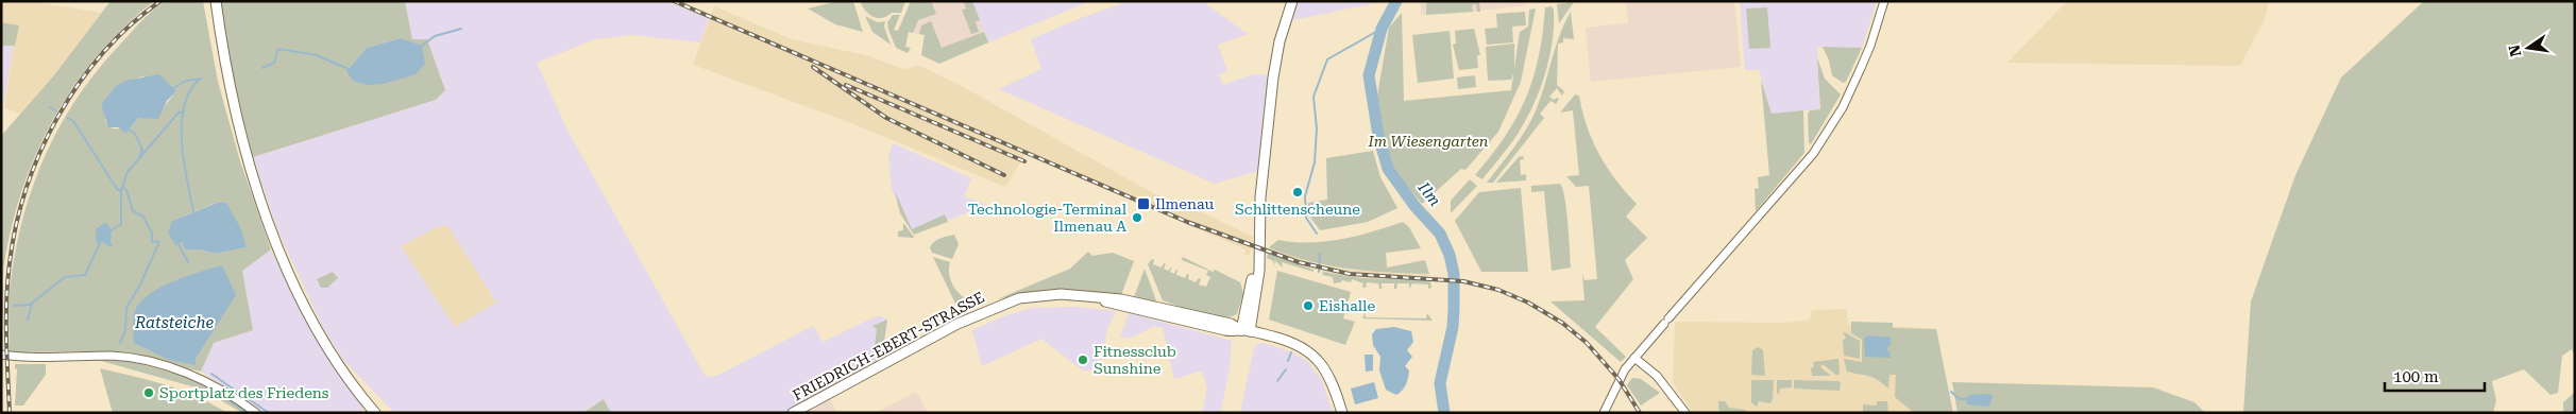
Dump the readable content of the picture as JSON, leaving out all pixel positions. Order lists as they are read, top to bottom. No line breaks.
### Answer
{"streets":{"main road":["FRIEDRICH-EBERT-STRASSE"]},"water":["Ilm","Ratsteiche"],"parks":["Im Wiesengarten"],"places":{"other":["Schlittenscheune","Technologie-Terminal Ilmenau A","Eishalle","Fitnessclub Sunshine","Sportplatz des Friedens"],"transit":["Ilmenau"]},"scale_bar":"100 m","north":"left"}
